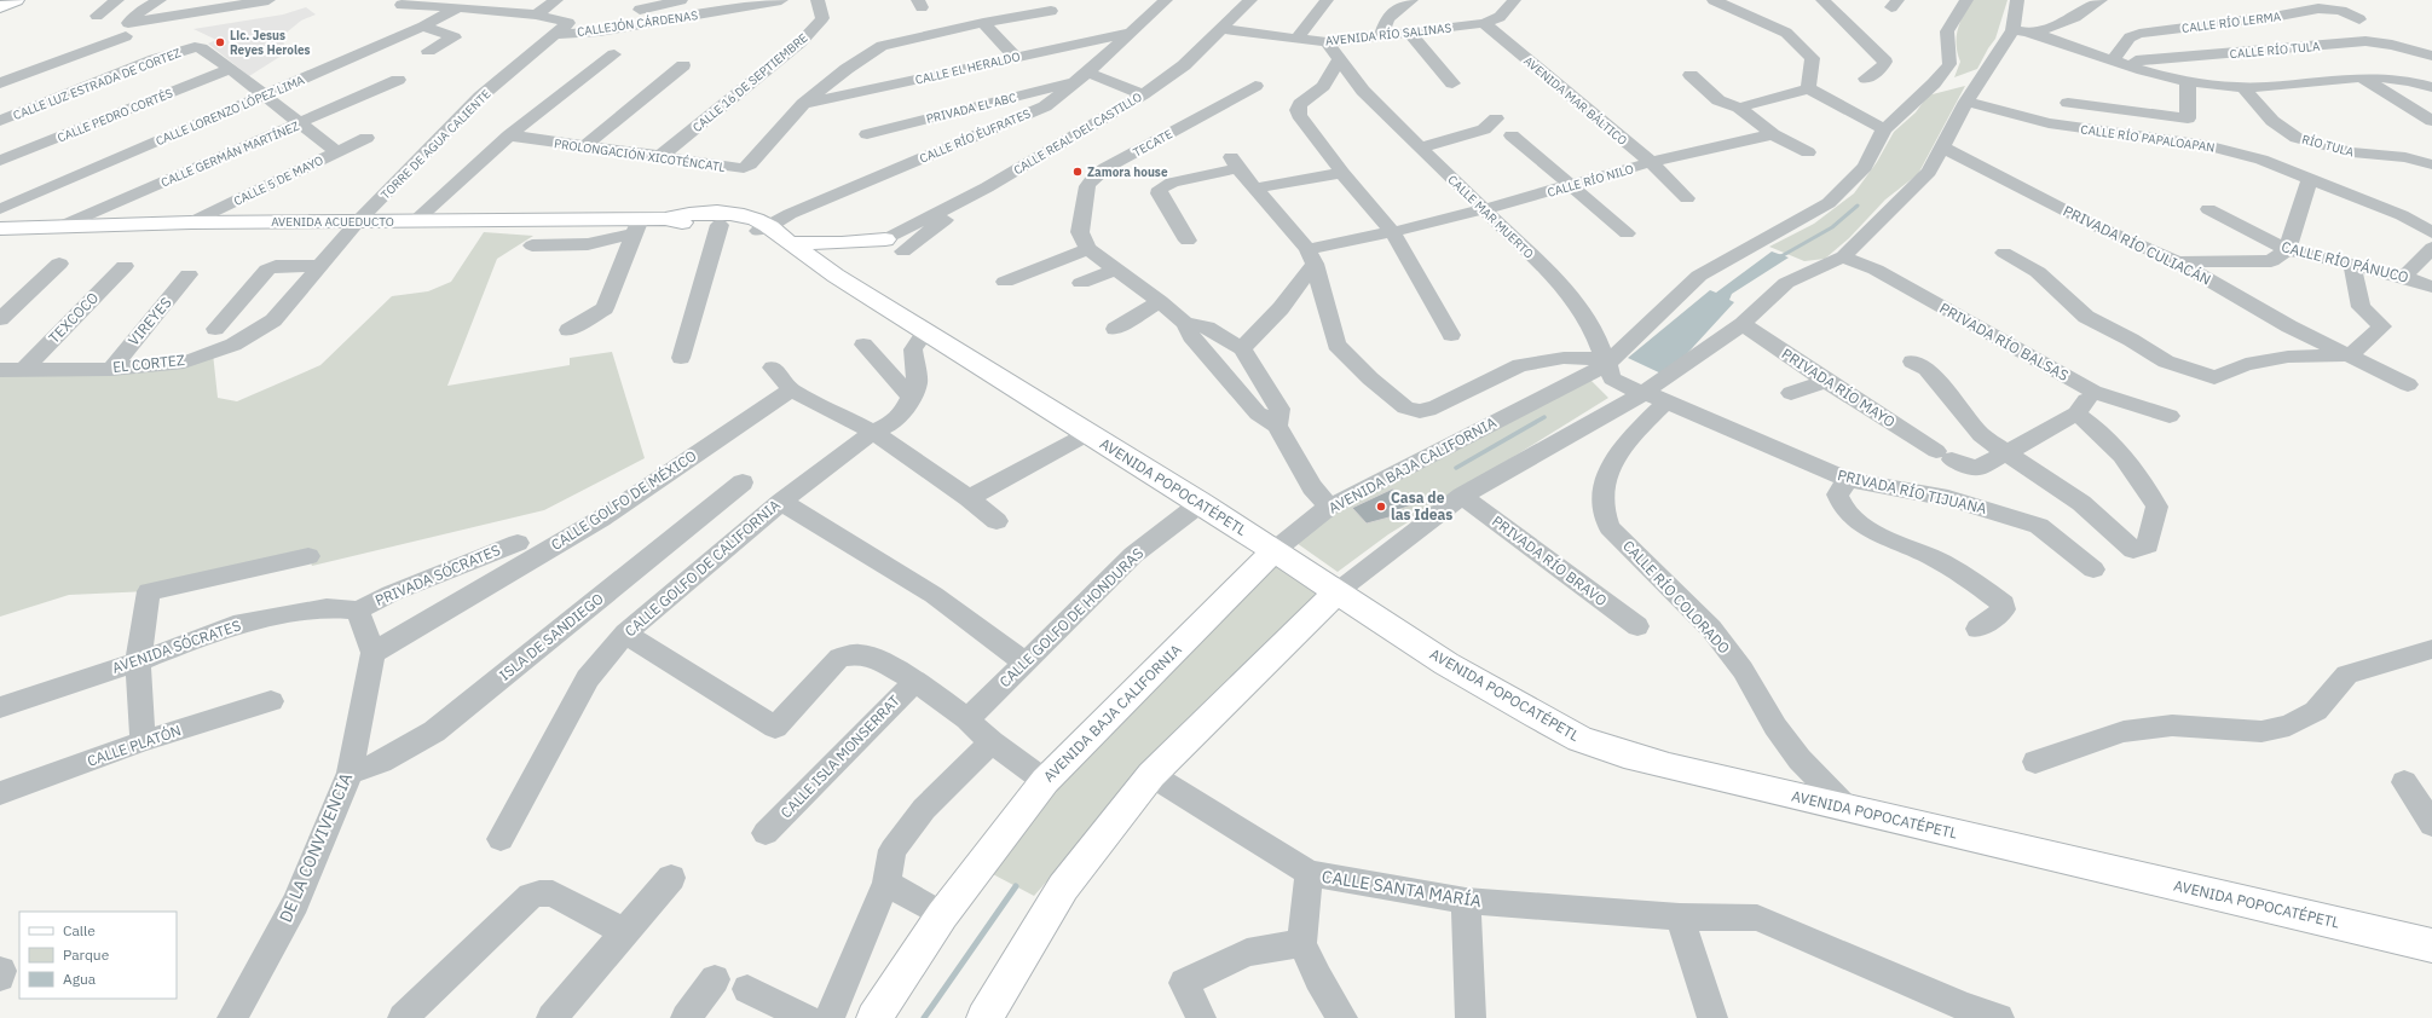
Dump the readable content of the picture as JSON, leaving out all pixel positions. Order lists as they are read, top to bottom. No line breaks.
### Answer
{"streets":{"main road":["AVENIDA ACUEDUCTO","AVENIDA BAJA CALIFORNIA","AVENIDA POPOCATÉPETL"],"street":["CALLE RÍO LERMA","CALLEJÓN CÁRDENAS","AVENIDA RÍO SALINAS","CALLE RÍO TULA","CALLE EL HERALDO","CALLE 16 DE SEPTIEMBRE","CALLE LUZ ESTRADA DE CORTEZ","AVENIDA MAR BÁLTICO","PRIVADA EL ABC","CALLE LORENZO LÓPEZ LIMA","CALLE PEDRO CORTÉS","CALLE REAL DEL CASTILLO","CALLE RÍO ÉUFRATES","CALLE RÍO PAPALOAPAN","TECATE","TORRE DE AGUA CALIENTE","RÍO TULA","CALLE GERMÁN MARTÍNEZ","PROLONGACIÓN XICOTÉNCATL","CALLE 5 DE MAYO","CALLE RÍO NILO","CALLE MAR MUERTO","PRIVADA RÍO CULIACÁN","CALLE RÍO PÁNUCO","TEXCOCO","VIREYES","PRIVADA RÍO BALSAS","EL CORTEZ","PRIVADA RÍO MAYO","PRIVADA RÍO TIJUANA","CALLE GOLFO DE MÉXICO","PRIVADA RÍO BRAVO","CALLE GOLFO DE CALIFORNIA","PRIVADA SÓCRATES","CALLE RÍO COLORADO","CALLE GOLFO DE HONDURAS","ISLA DE SANDIEGO","AVENIDA SÓCRATES","CALLE PLATÓN","CALLE ISLA MONSERRAT","DE LA CONVIVENCIA","CALLE SANTA MARÍA"]},"crossings":[["CALLE RÍO LERMA","CALLE RÍO TULA"],["CALLEJÓN CÁRDENAS","CALLE LORENZO LÓPEZ LIMA"],["CALLEJÓN CÁRDENAS","TORRE DE AGUA CALIENTE"],["AVENIDA RÍO SALINAS","AVENIDA MAR BÁLTICO"],["AVENIDA RÍO SALINAS","CALLE REAL DEL CASTILLO"],["AVENIDA RÍO SALINAS","CALLE MAR MUERTO"],["CALLE EL HERALDO","CALLE RÍO ÉUFRATES"],["CALLE EL HERALDO","PROLONGACIÓN XICOTÉNCATL"],["CALLE 16 DE SEPTIEMBRE","PROLONGACIÓN XICOTÉNCATL"],["CALLE LUZ ESTRADA DE CORTEZ","CALLE PEDRO CORTÉS"],["AVENIDA MAR BÁLTICO","CALLE RÍO NILO"],["PRIVADA EL ABC","CALLE RÍO ÉUFRATES"],["CALLE RÍO ÉUFRATES","AVENIDA ACUEDUCTO"],["TORRE DE AGUA CALIENTE","AVENIDA ACUEDUCTO"],["TORRE DE AGUA CALIENTE","EL CORTEZ"],["CALLE GERMÁN MARTÍNEZ","AVENIDA ACUEDUCTO"],["CALLE 5 DE MAYO","AVENIDA ACUEDUCTO"],["CALLE RÍO NILO","CALLE MAR MUERTO"],["CALLE MAR MUERTO","AVENIDA BAJA CALIFORNIA"],["CALLE MAR MUERTO","PRIVADA RÍO TIJUANA"],["AVENIDA ACUEDUCTO","EL CORTEZ"],["AVENIDA ACUEDUCTO","AVENIDA POPOCATÉPETL"],["TEXCOCO","EL CORTEZ"],["VIREYES","EL CORTEZ"],["PRIVADA RÍO BALSAS","PRIVADA RÍO MAYO"],["AVENIDA BAJA CALIFORNIA","AVENIDA POPOCATÉPETL"],["AVENIDA POPOCATÉPETL","CALLE GOLFO DE CALIFORNIA"],["AVENIDA POPOCATÉPETL","CALLE RÍO COLORADO"],["AVENIDA POPOCATÉPETL","CALLE GOLFO DE HONDURAS"],["PRIVADA RÍO TIJUANA","CALLE RÍO COLORADO"],["CALLE GOLFO DE MÉXICO","DE LA CONVIVENCIA"],["PRIVADA SÓCRATES","AVENIDA SÓCRATES"],["PRIVADA SÓCRATES","DE LA CONVIVENCIA"],["ISLA DE SANDIEGO","DE LA CONVIVENCIA"],["AVENIDA SÓCRATES","DE LA CONVIVENCIA"]],"places":["Lic. Jesus Reyes Heroles","Zamora house","Casa de las Ideas"],"legend":["Calle","Parque","Agua"]}
